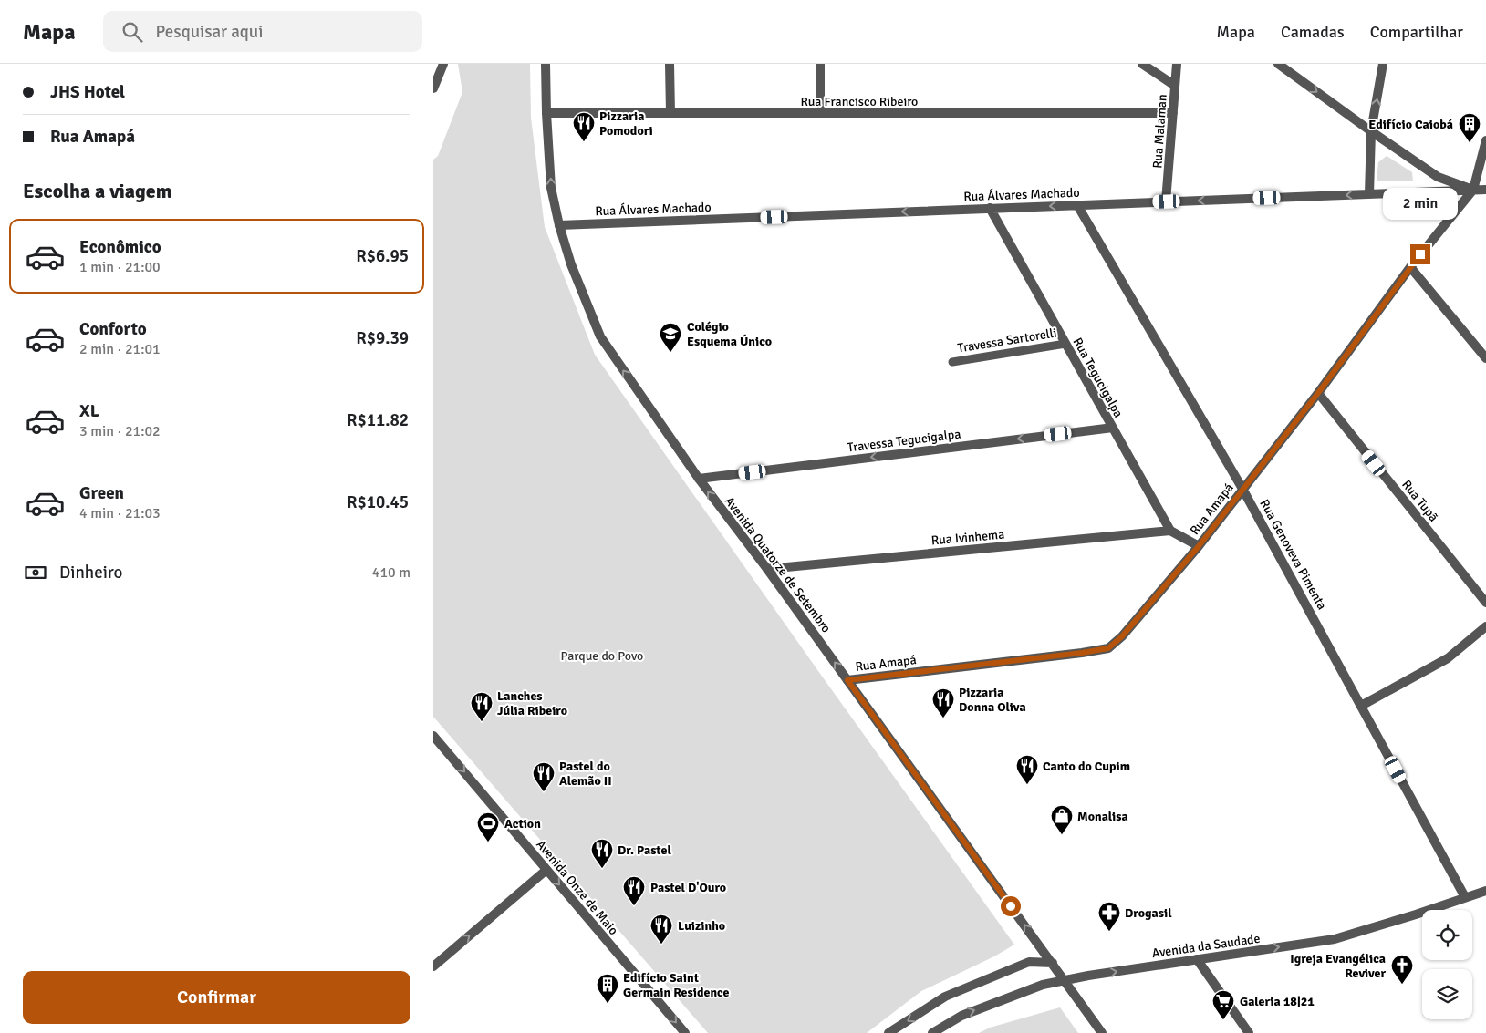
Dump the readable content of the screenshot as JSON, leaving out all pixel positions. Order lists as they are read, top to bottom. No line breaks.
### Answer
{"streets":{"street":["Rua Francisco Ribeiro","Rua Malaman","Rua Álvares Machado","Rua Tegucigalpa","Travessa Tegucigalpa","Rua Tupã","Rua Amapá","Rua Ivinhema","Rua Genoveva Pimenta","Avenida Quatorze de Setembro","Avenida Onze de Maio","Avenida da Saudade"],"lane":["Travessa Sartorelli"]},"crossings":[["Rua Francisco Ribeiro","Rua Malaman"],["Rua Francisco Ribeiro","Avenida Quatorze de Setembro"],["Rua Malaman","Rua Álvares Machado"],["Rua Álvares Machado","Rua Tegucigalpa"],["Rua Álvares Machado","Rua Amapá"],["Rua Álvares Machado","Rua Genoveva Pimenta"],["Rua Álvares Machado","Avenida Quatorze de Setembro"],["Travessa Sartorelli","Rua Tegucigalpa"],["Rua Tegucigalpa","Travessa Tegucigalpa"],["Rua Tegucigalpa","Rua Ivinhema"],["Travessa Tegucigalpa","Avenida Quatorze de Setembro"],["Rua Tupã","Rua Amapá"],["Rua Amapá","Rua Genoveva Pimenta"],["Rua Amapá","Avenida Quatorze de Setembro"],["Rua Ivinhema","Avenida Quatorze de Setembro"],["Rua Genoveva Pimenta","Avenida da Saudade"],["Avenida Quatorze de Setembro","Avenida da Saudade"]],"one_way":["Rua Álvares Machado","Travessa Tegucigalpa","Avenida Quatorze de Setembro","Avenida Onze de Maio","Avenida da Saudade"],"parks":["Parque do Povo"],"places":{"restaurant":["Pizzaria Pomodori","Pizzaria Donna Oliva","Lanches Júlia Ribeiro","Canto do Cupim","Pastel do Alemão II","Dr. Pastel","Pastel D'Ouro","Luizinho"],"building":["Edifício Caiobá","Edifício Saint Germain Residence"],"school or university":["Colégio Esquema Único"],"shop":["Monalisa"],"sports":["Action"],"pharmacy":["Drogasil"],"church":["Igreja Evangélica Reviver"],"supermarket":["Galeria 18|21"]},"page":{"header":"Mapa","search":"Pesquisar aqui","nav":["Mapa","Camadas","Compartilhar"],"banner":["JHS Hotel","Rua Amapá"],"heading":"Escolha a viagem","bubble":"2 min","list":[{"name":"Econômico","note":"1 min · 21:00","value":"R$6.95"},{"name":"Conforto","note":"2 min · 21:01","value":"R$9.39"},{"name":"XL","note":"3 min · 21:02","value":"R$11.82"},{"name":"Green","note":"4 min · 21:03","value":"R$10.45"}],"pay":["Dinheiro","410 m"],"buttons":"Confirmar"}}
